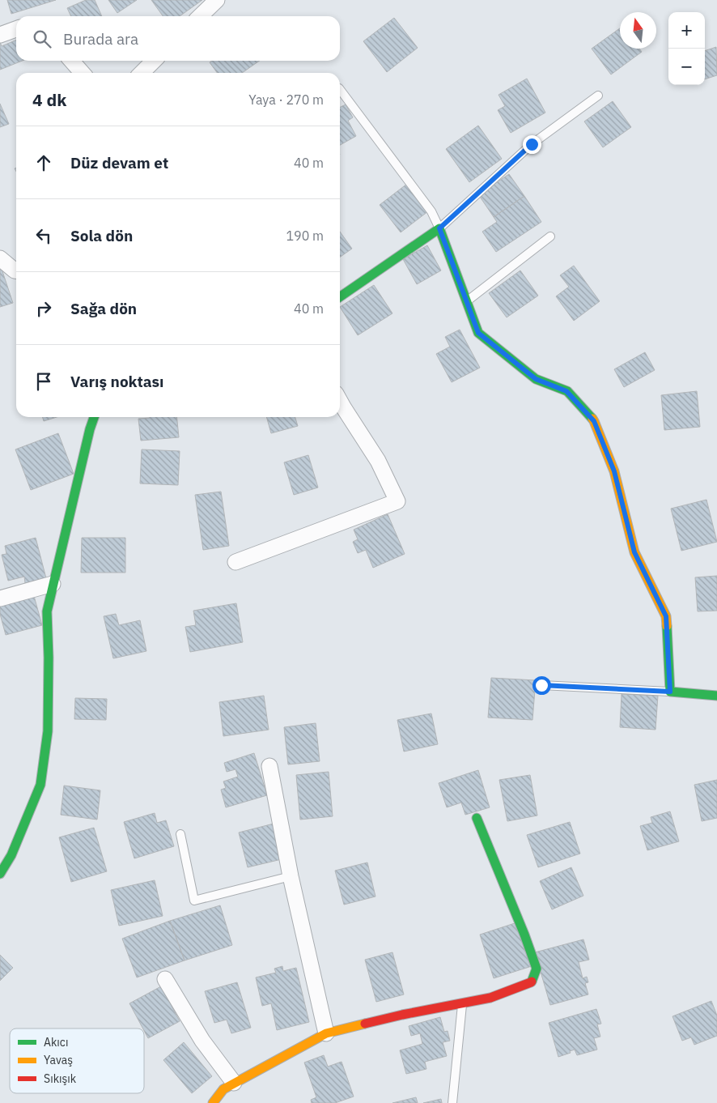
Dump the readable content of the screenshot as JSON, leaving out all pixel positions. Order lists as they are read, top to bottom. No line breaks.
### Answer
{"legend":["Akıcı","Yavaş","Sıkışık"],"north":"top","page":{"map_buttons":["+","−"],"search":"Burada ara","heading":["4 dk","Yaya · 270 m"],"list":[["Düz devam et","40 m"],["Sola dön","190 m"],["Sağa dön","40 m"],"Varış noktası"]}}
